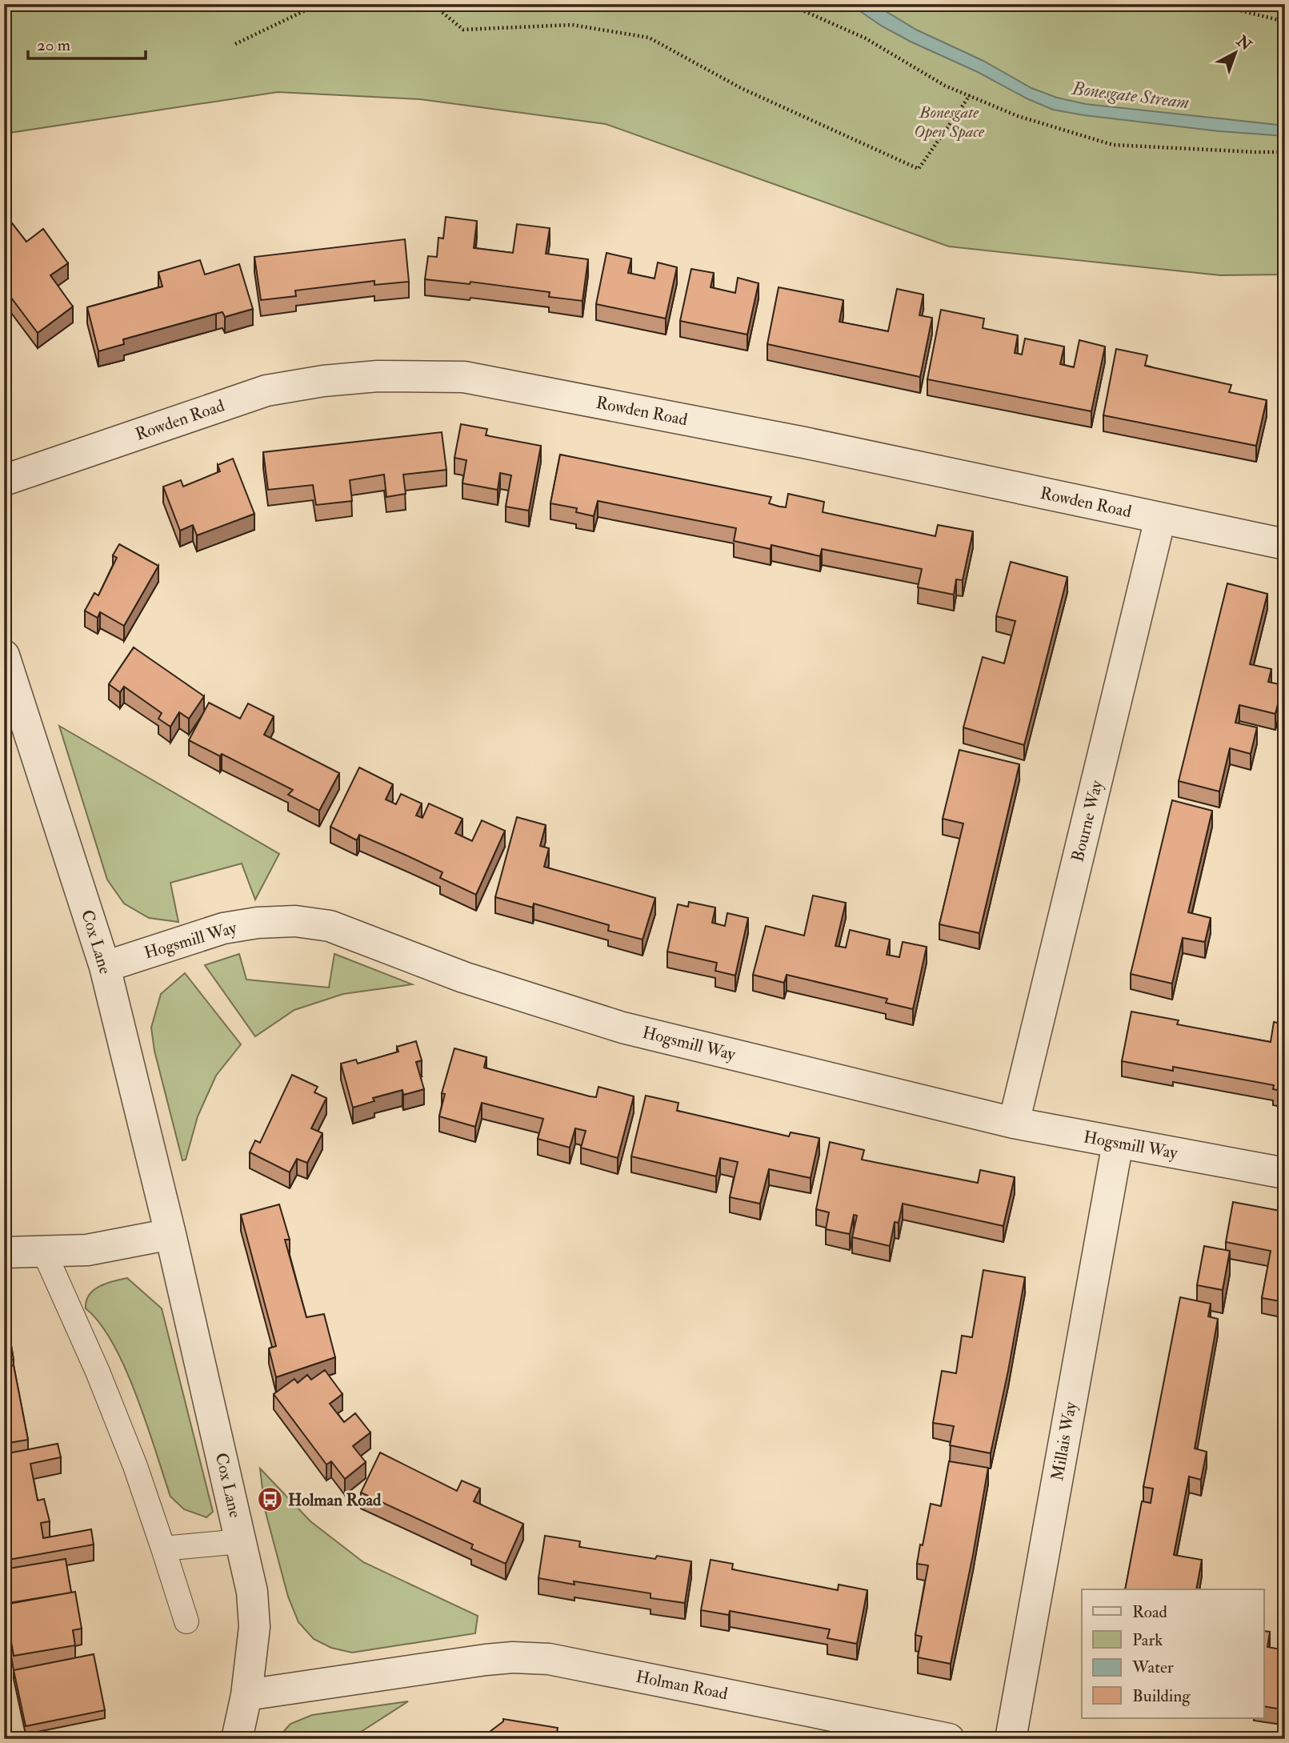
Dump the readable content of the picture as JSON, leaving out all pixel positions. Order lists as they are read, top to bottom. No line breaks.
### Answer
{"streets":{"street":["Rowden Road","Bourne Way","Hogsmill Way","Cox Lane","Millais Way","Holman Road"]},"crossings":[["Rowden Road","Bourne Way"],["Bourne Way","Hogsmill Way"],["Hogsmill Way","Cox Lane"],["Hogsmill Way","Millais Way"],["Cox Lane","Holman Road"]],"water":["Bonesgate Stream"],"parks":["Bonesgate Open Space"],"places":{"bus stop":["Holman Road"]},"legend":["Road","Park","Water","Building"],"scale_bar":"20 m","north":"top right"}
